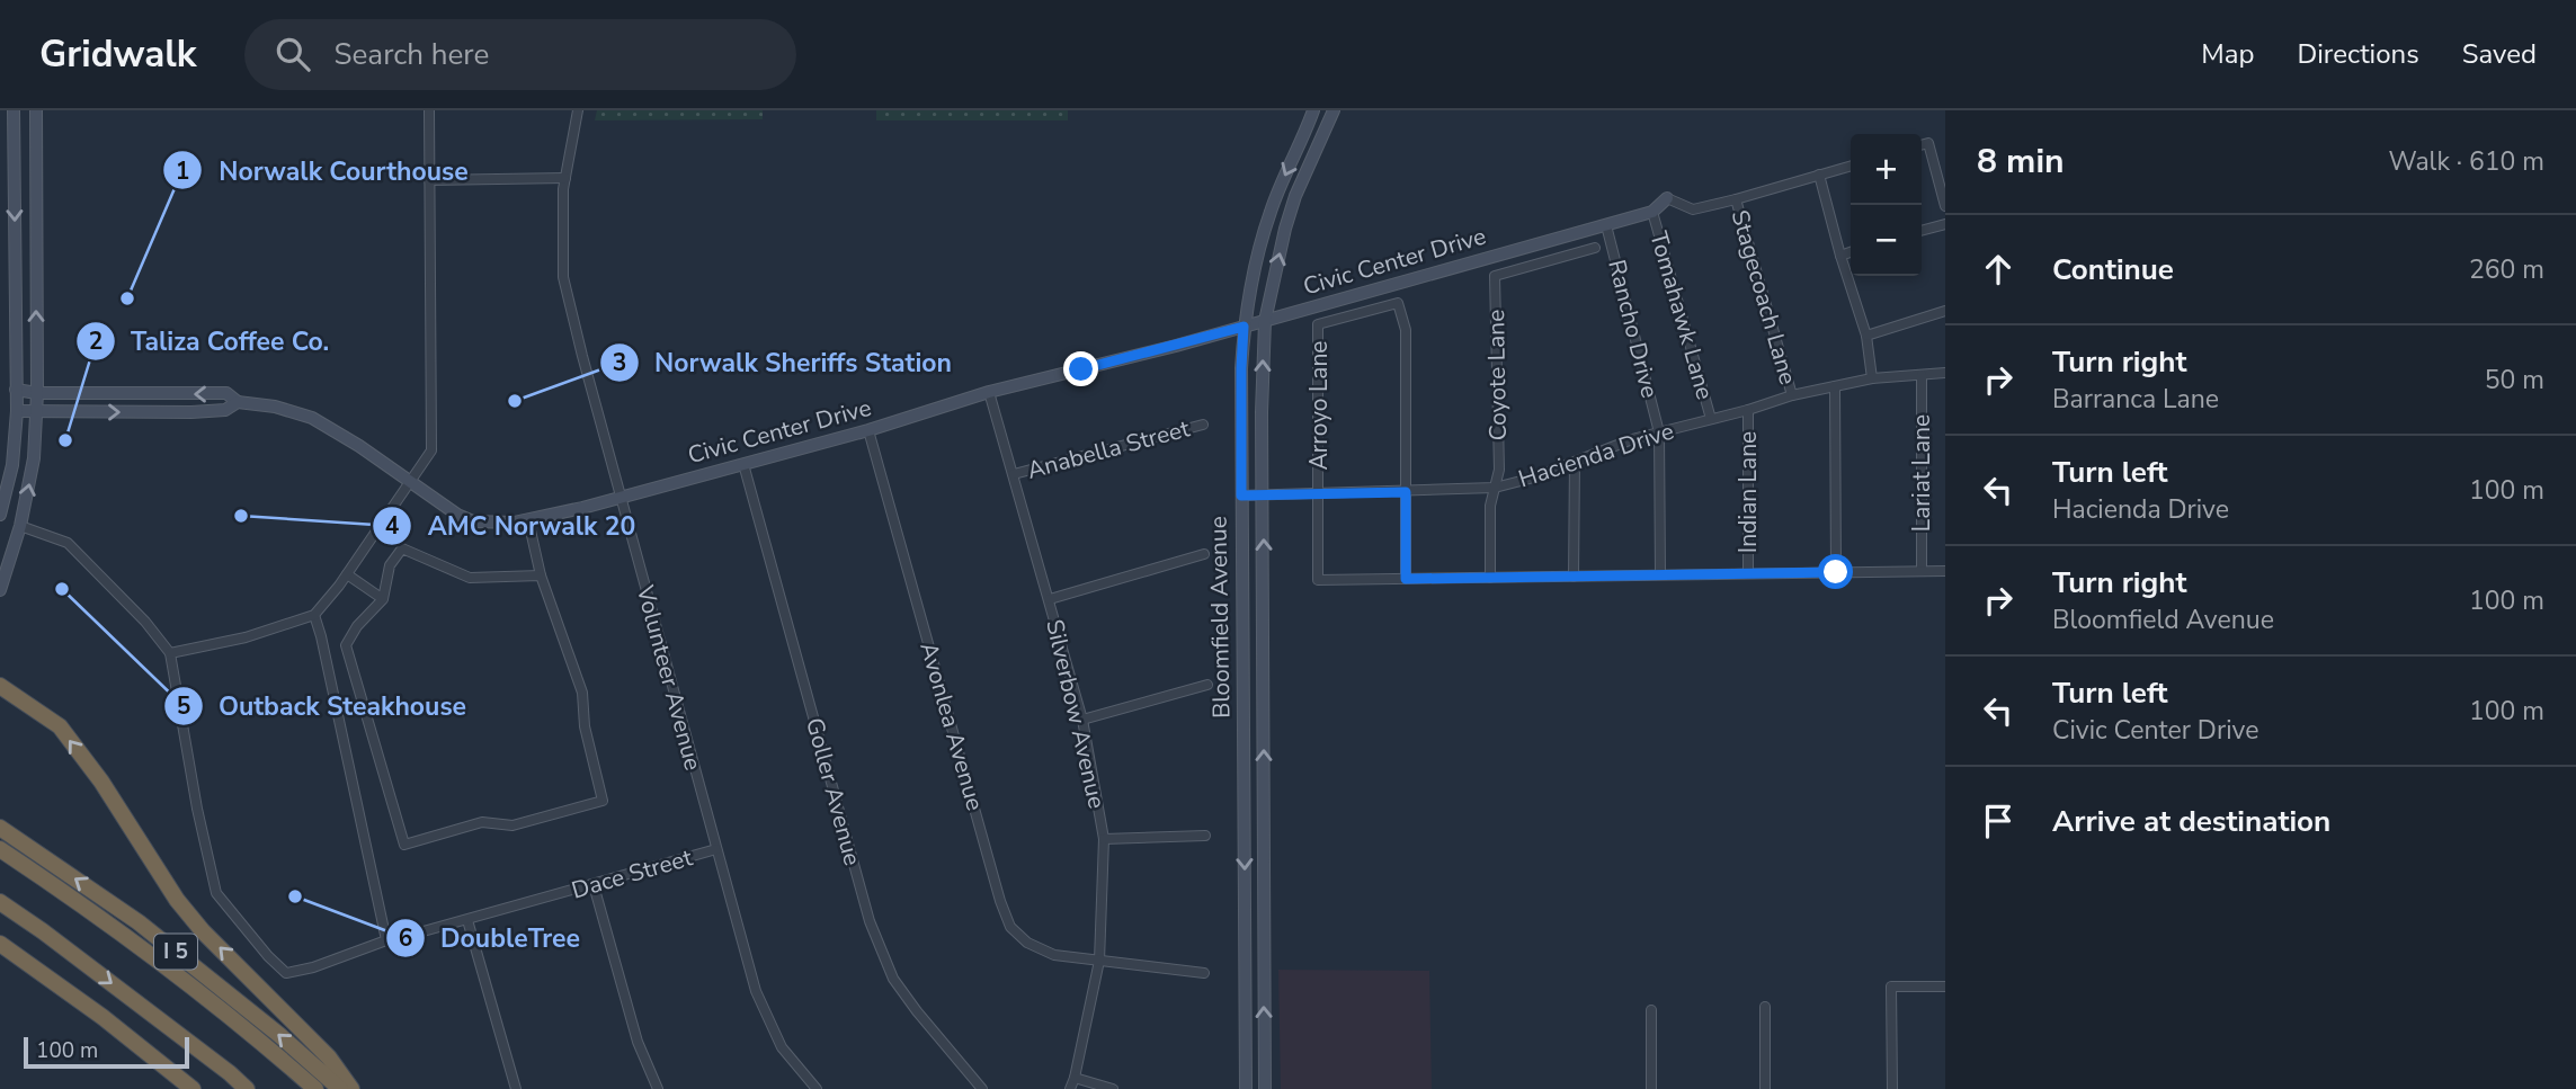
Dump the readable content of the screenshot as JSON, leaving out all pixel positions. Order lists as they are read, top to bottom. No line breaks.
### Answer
{"streets":{"highway":["I 5"],"main road":["Civic Center Drive","Bloomfield Avenue"],"street":["Stagecoach Lane","Tomahawk Lane","Rancho Drive","Coyote Lane","Arroyo Lane","Anabella Street","Hacienda Drive","Lariat Lane","Indian Lane","Volunteer Avenue","Silverbow Avenue","Avonlea Avenue","Goller Avenue","Dace Street"]},"crossings":[["Civic Center Drive","Tomahawk Lane"],["Civic Center Drive","Rancho Drive"],["Civic Center Drive","Bloomfield Avenue"],["Civic Center Drive","Volunteer Avenue"],["Civic Center Drive","Silverbow Avenue"],["Civic Center Drive","Avonlea Avenue"],["Civic Center Drive","Goller Avenue"],["Stagecoach Lane","Hacienda Drive"],["Tomahawk Lane","Hacienda Drive"],["Rancho Drive","Hacienda Drive"],["Coyote Lane","Hacienda Drive"],["Arroyo Lane","Hacienda Drive"],["Anabella Street","Silverbow Avenue"],["Hacienda Drive","Lariat Lane"],["Hacienda Drive","Indian Lane"],["Hacienda Drive","Bloomfield Avenue"],["Volunteer Avenue","Dace Street"],["Silverbow Avenue","Avonlea Avenue"]],"places":["Norwalk Courthouse","Norwalk Sheriffs Station","Taliza Coffee Co.","AMC Norwalk 20","Outback Steakhouse","DoubleTree"],"scale_bar":"100 m","page":{"header":"Gridwalk","search":"Search here","nav":["Map","Directions","Saved"],"heading":["8 min","Walk · 610 m"],"map_buttons":["+","−"],"list":[["Continue","260 m"],["Turn right","Barranca Lane","50 m"],["Turn left","Hacienda Drive","100 m"],["Turn right","Bloomfield Avenue","100 m"],["Turn left","Civic Center Drive","100 m"],"Arrive at destination"],"scale":"100 m"}}
